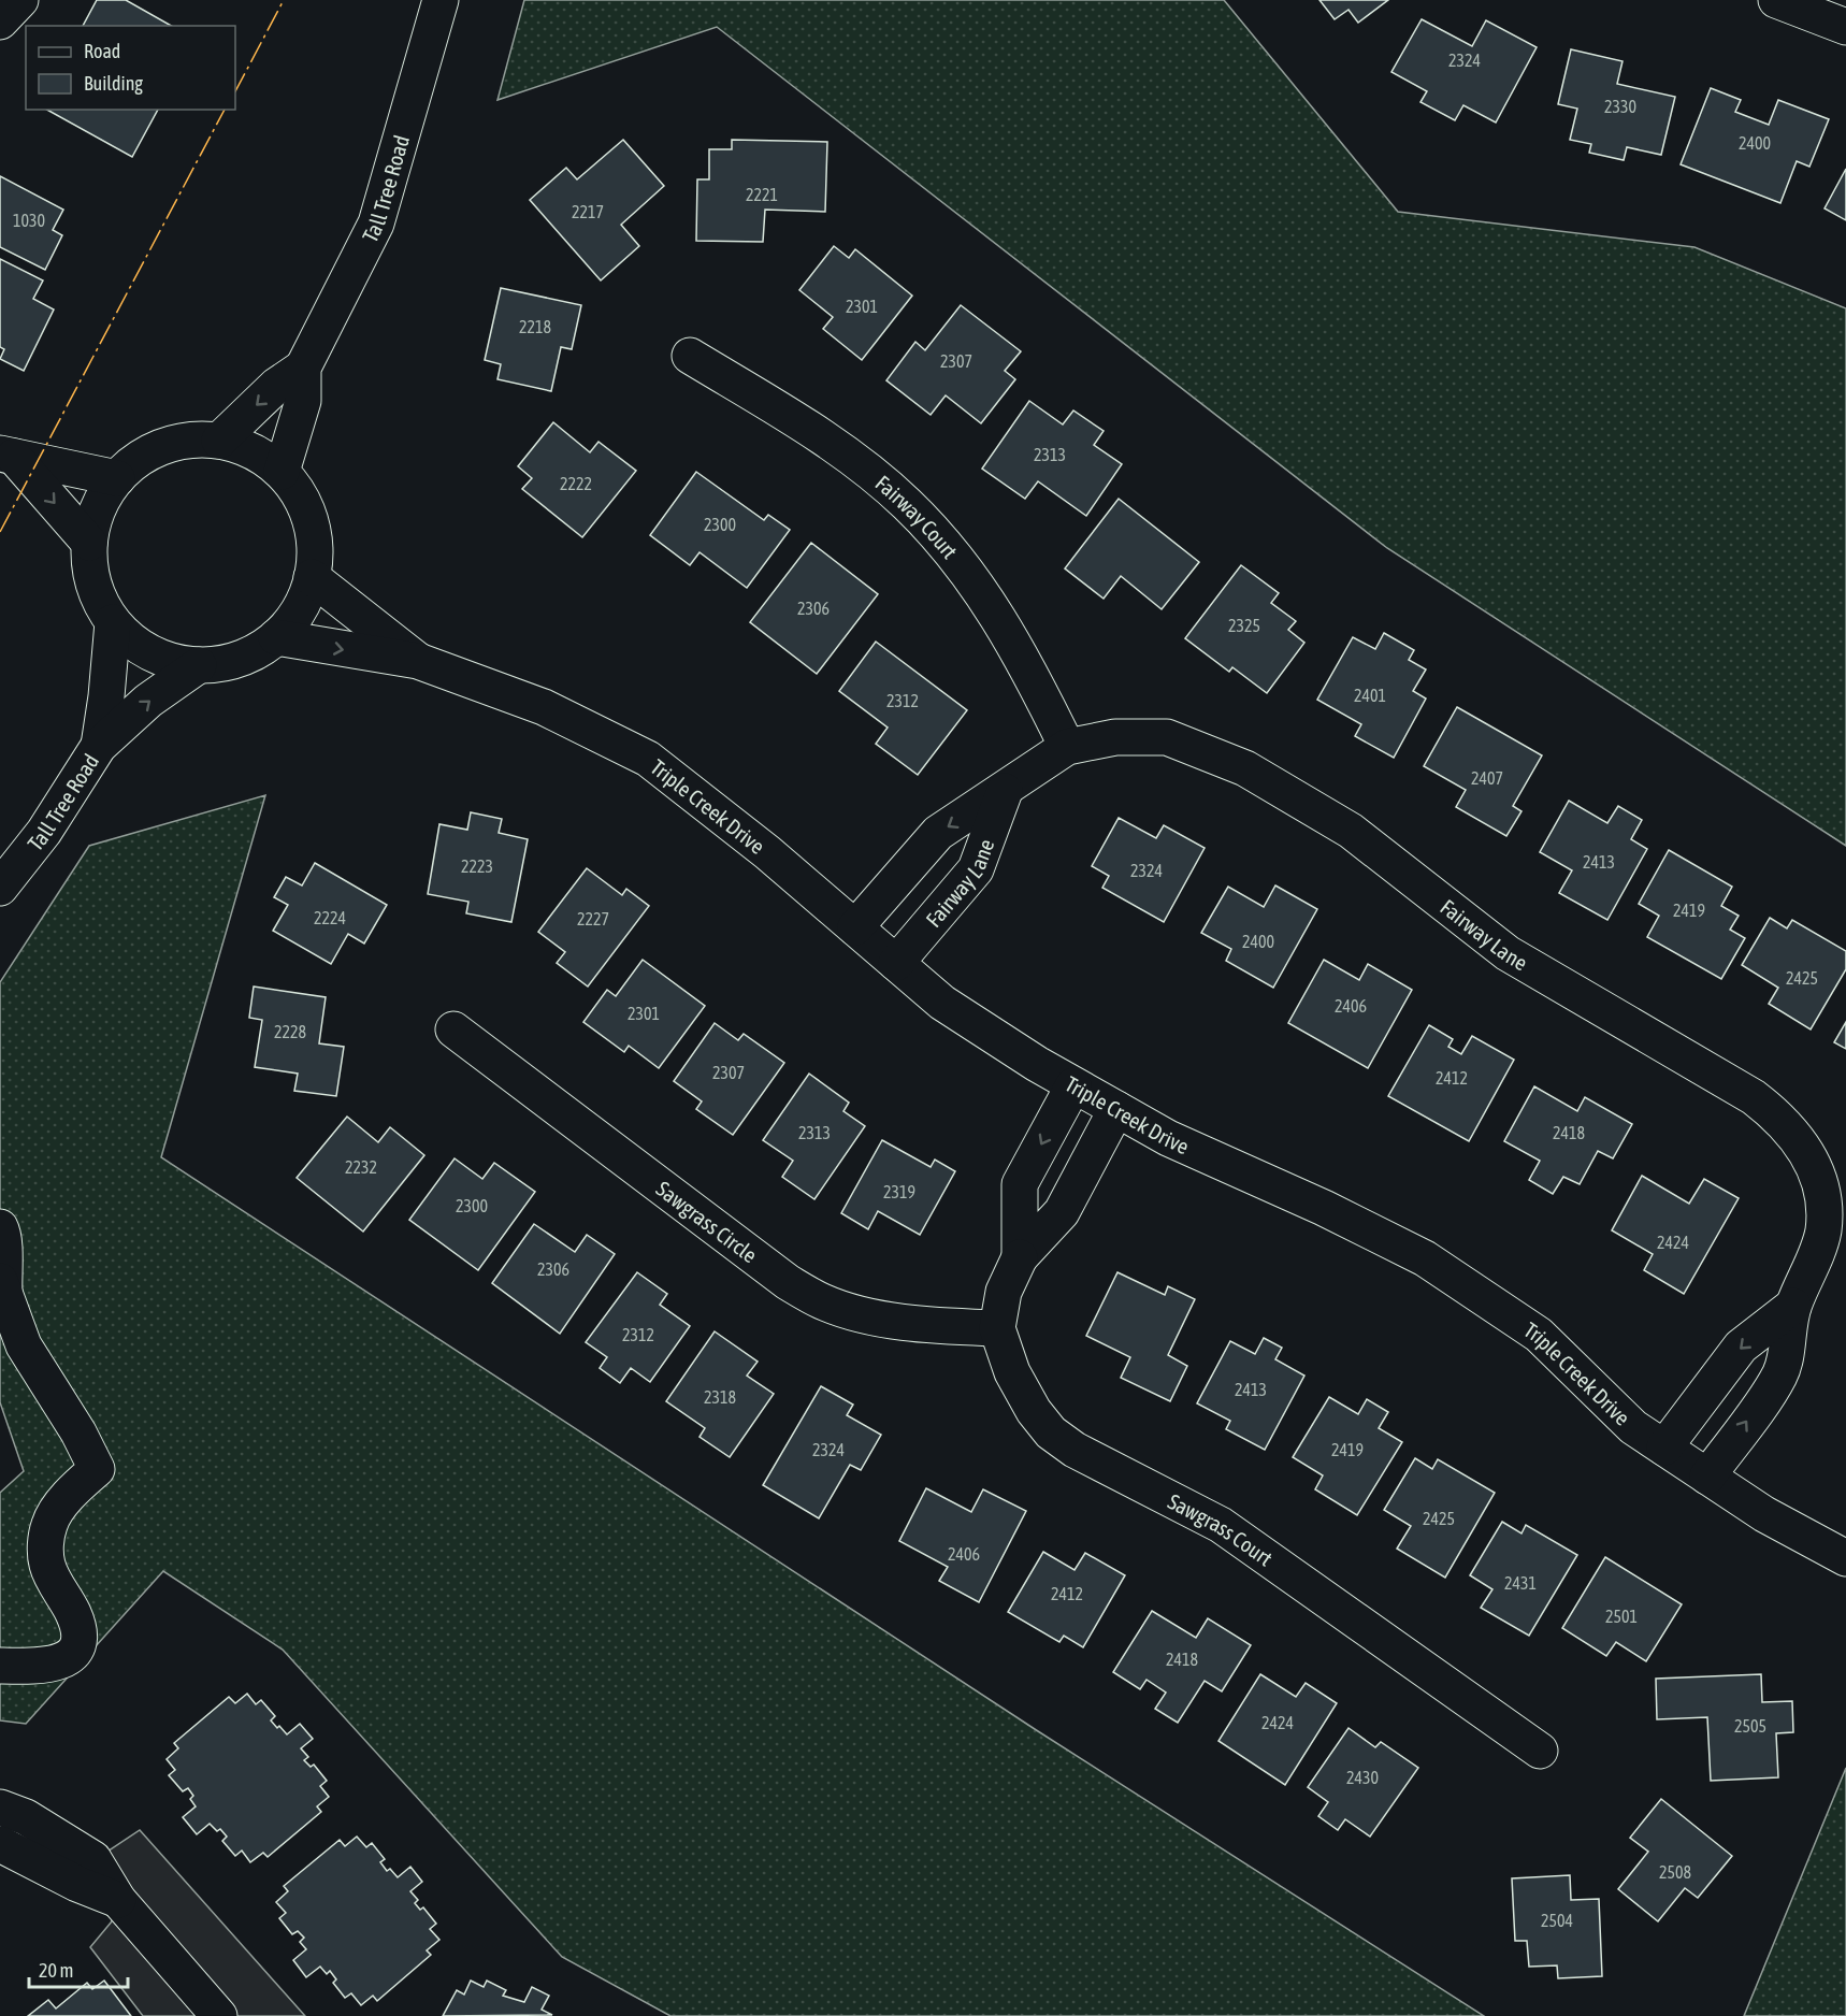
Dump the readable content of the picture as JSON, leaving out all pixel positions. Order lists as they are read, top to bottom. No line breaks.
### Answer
{"streets":{"street":["Tall Tree Road","Fairway Court","Triple Creek Drive","Fairway Lane","Sawgrass Circle","Sawgrass Court"]},"crossings":[["Tall Tree Road","Triple Creek Drive"],["Fairway Court","Fairway Lane"],["Triple Creek Drive","Fairway Lane"],["Triple Creek Drive","Sawgrass Court"],["Sawgrass Circle","Sawgrass Court"]],"house_numbers":["2324","2330","2400","2221","2217","1030","2301","2218","2307","2313","2222","2300","2306","2325","2401","2312","2407","2413","2223","2324","2419","2224","2227","2400","2425","2406","2301","2228","2307","2412","2313","2418","2232","2319","2300","2424","2306","2312","2413","2318","2324","2419","2425","2406","2431","2412","2501","2418","2424","2505","2430","2508","2504"],"legend":["Road","Building"],"scale_bar":"20 m"}
